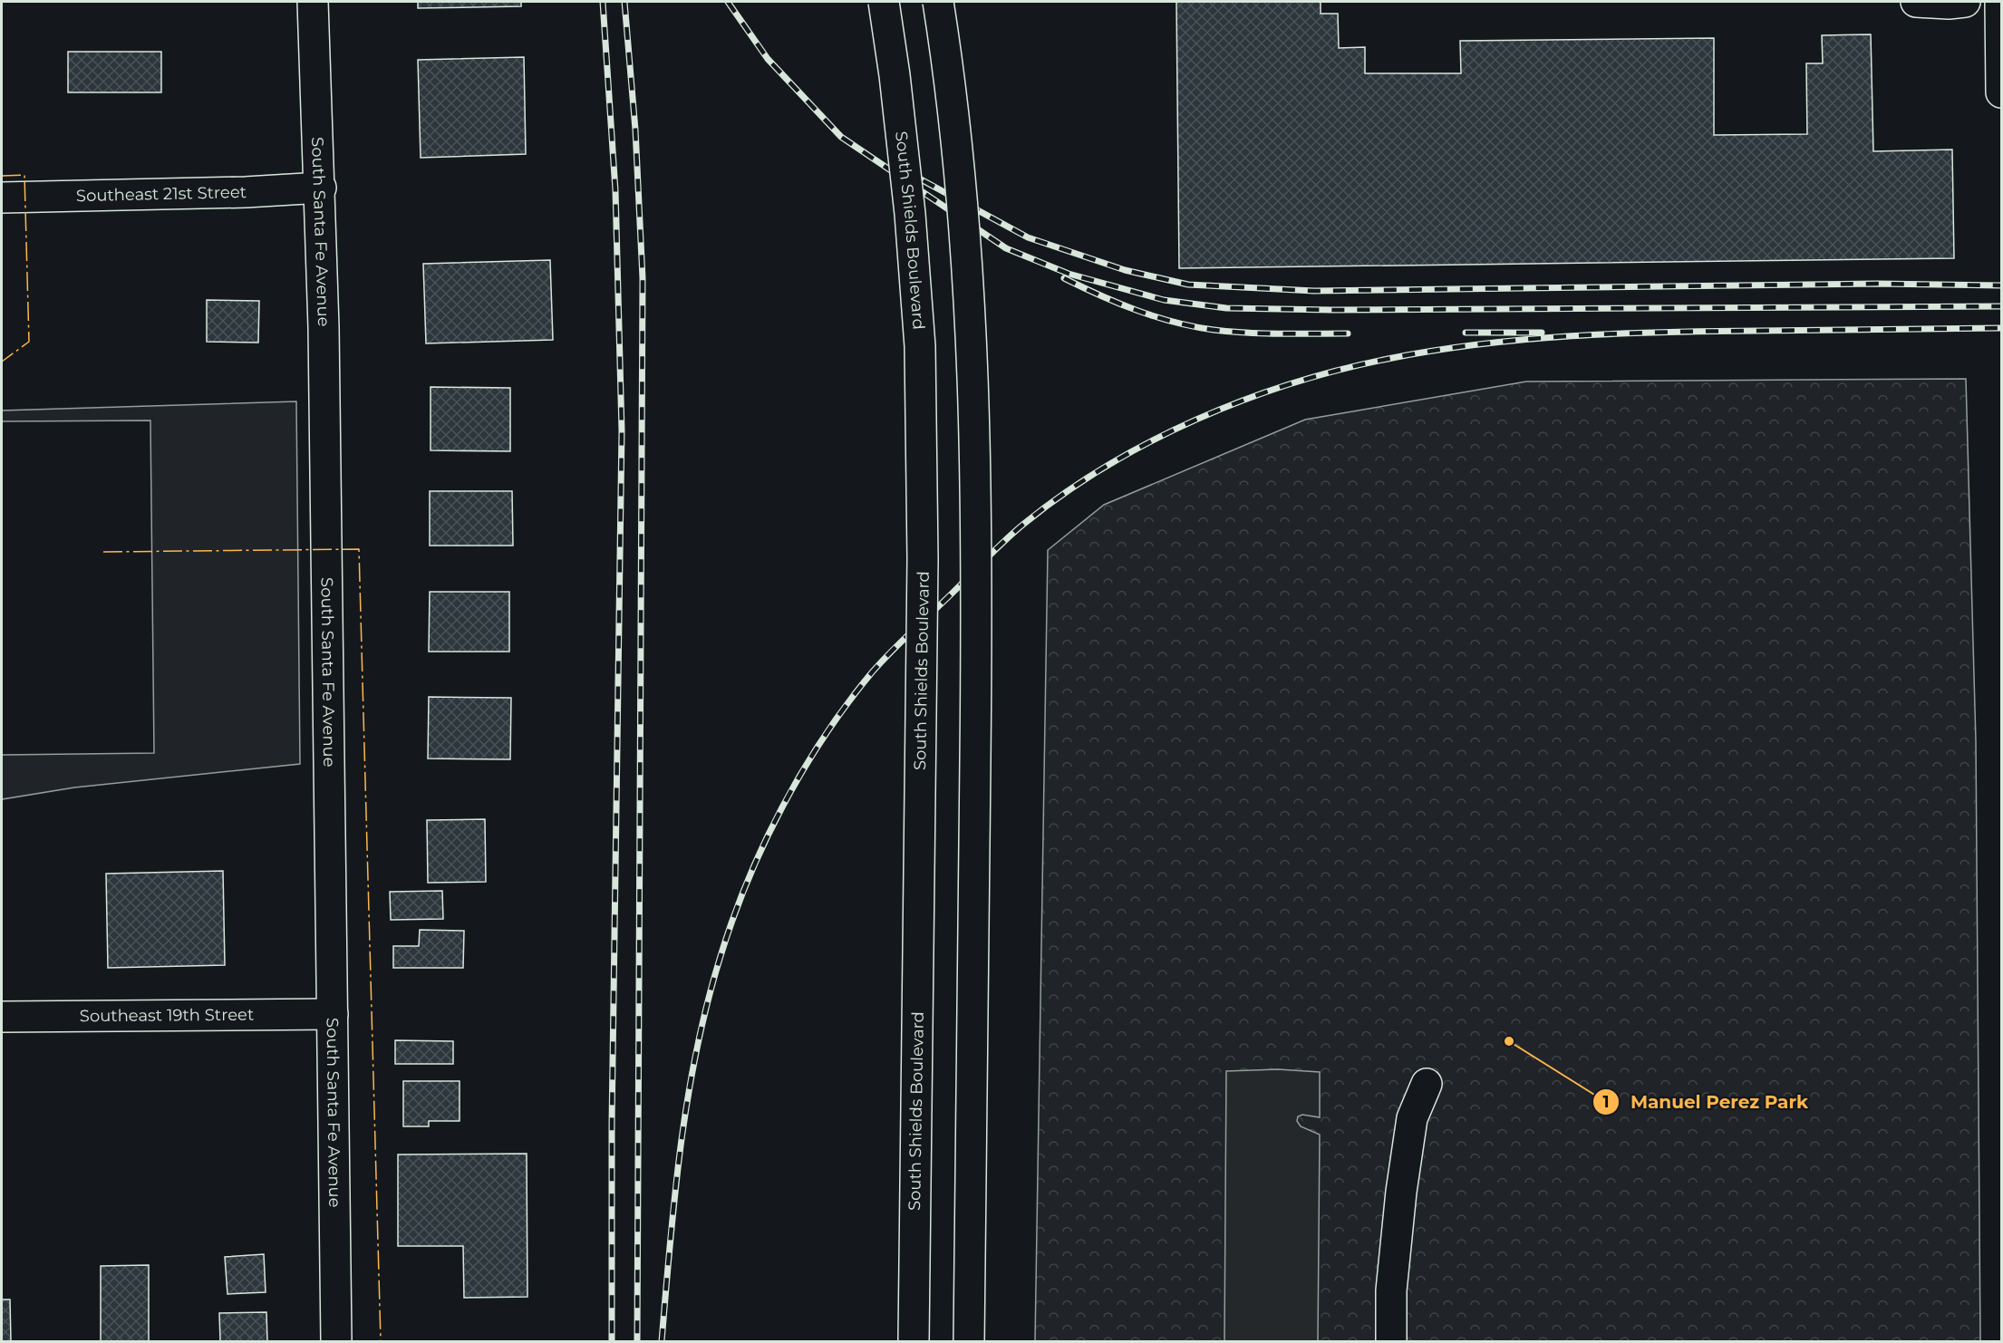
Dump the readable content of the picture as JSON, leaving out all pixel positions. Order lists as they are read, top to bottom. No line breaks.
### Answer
{"streets":{"main road":["Southeast 21st Street","South Shields Boulevard","South Santa Fe Avenue","Southeast 19th Street"]},"crossings":[["Southeast 21st Street","South Santa Fe Avenue"],["South Santa Fe Avenue","Southeast 19th Street"]],"places":["Manuel Perez Park"]}
